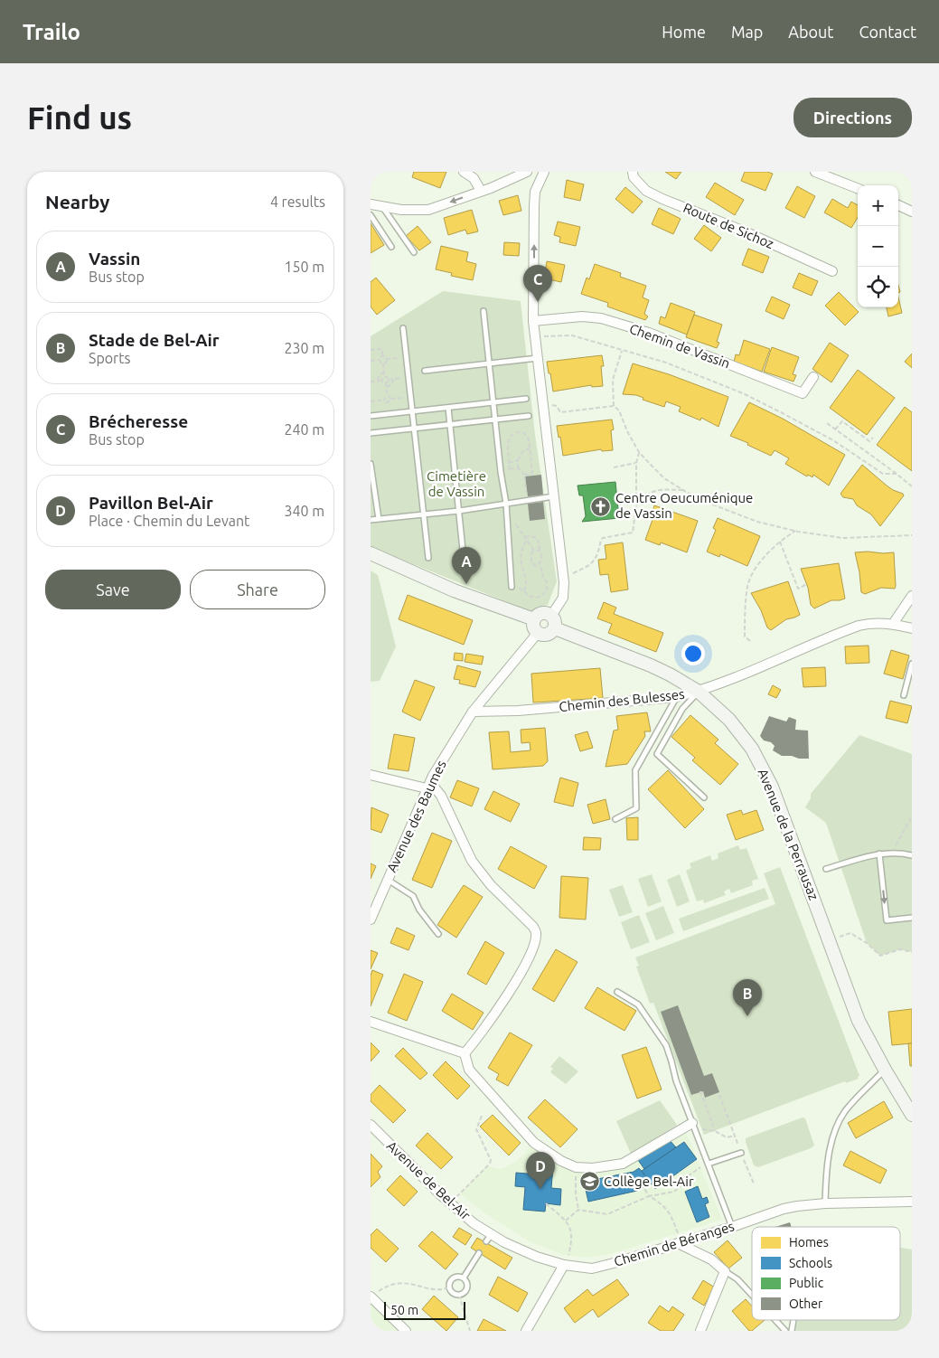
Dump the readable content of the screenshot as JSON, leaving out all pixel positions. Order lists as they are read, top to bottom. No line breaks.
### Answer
{"streets":{"street":["Route de Sichoz","Chemin de Vassin","Chemin des Bulesses","Avenue des Baumes","Avenue de la Perrausaz","Avenue de Bel-Air","Chemin de Béranges"]},"crossings":[["Chemin des Bulesses","Avenue des Baumes"],["Chemin des Bulesses","Avenue de la Perrausaz"],["Avenue des Baumes","Avenue de la Perrausaz"],["Avenue de Bel-Air","Chemin de Béranges"]],"parks":["Cimetière de Vassin"],"places":{"church":["Centre Oeucuménique de Vassin"],"school or university":["Collège Bel-Air"]},"legend":["Homes","Schools","Public","Other"],"scale_bar":"50 m","page":{"header":"Trailo","nav":["Home","Map","About","Contact"],"buttons":["Directions",["Save","Share"]],"title":"Find us","heading":["Nearby","4 results"],"map_buttons":["+","−"],"list":[{"mark":"A","name":"Vassin","note":"Bus stop","value":"150 m"},{"mark":"B","name":"Stade de Bel-Air","note":"Sports","value":"230 m"},{"mark":"C","name":"Brécheresse","note":"Bus stop","value":"240 m"},{"mark":"D","name":"Pavillon Bel-Air","note":"Place · Chemin du Levant","value":"340 m"}],"pins":["C","A","B","D"],"scale":"50 m"}}
